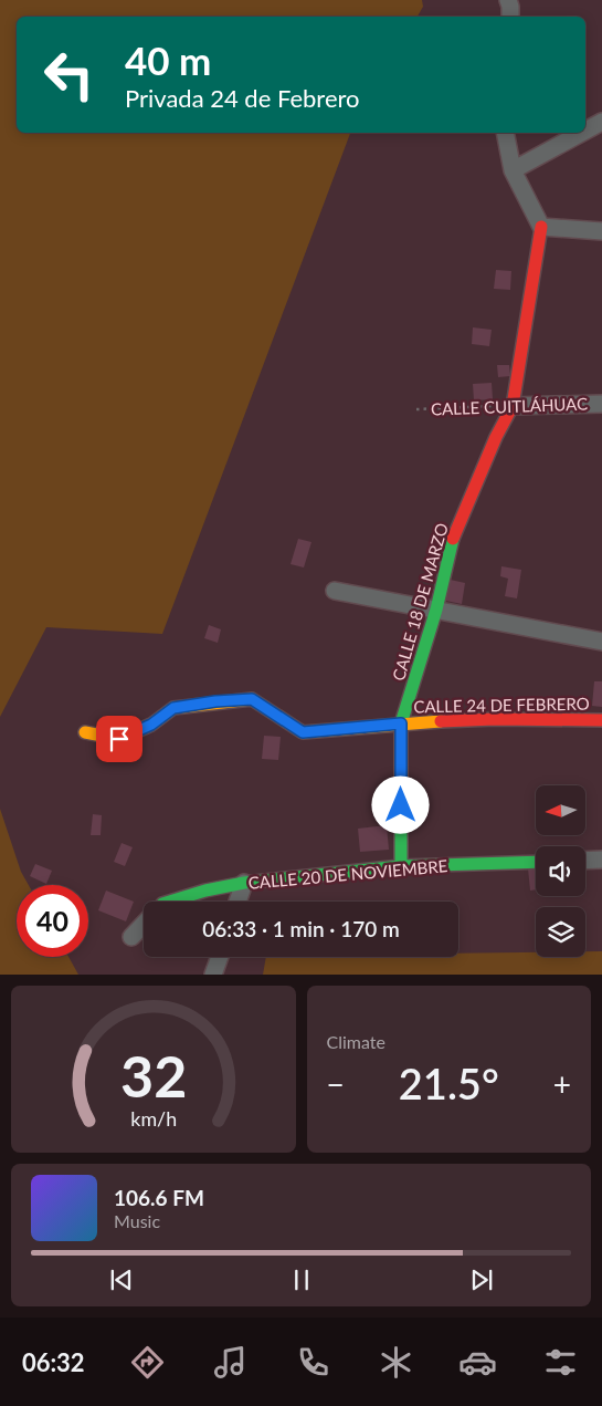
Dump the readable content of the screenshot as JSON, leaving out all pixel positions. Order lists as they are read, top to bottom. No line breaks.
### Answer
{"streets":{"street":["CALLE CUITLÁHUAC","CALLE 18 DE MARZO","CALLE 24 DE FEBRERO","CALLE 20 DE NOVIEMBRE"]},"crossings":[["CALLE CUITLÁHUAC","CALLE 18 DE MARZO"],["CALLE 18 DE MARZO","CALLE 24 DE FEBRERO"],["CALLE 18 DE MARZO","CALLE 20 DE NOVIEMBRE"]],"north":"left","page":{"turn":["40 m","Privada 24 de Febrero"],"limit":"40","trip":"06:33 · 1 min · 170 m","tile":"Climate","heat":["−","21.5°","+"],"song":["106.6 FM","Music"],"tabs":"06:32","gauge":["32","km/h"]}}
